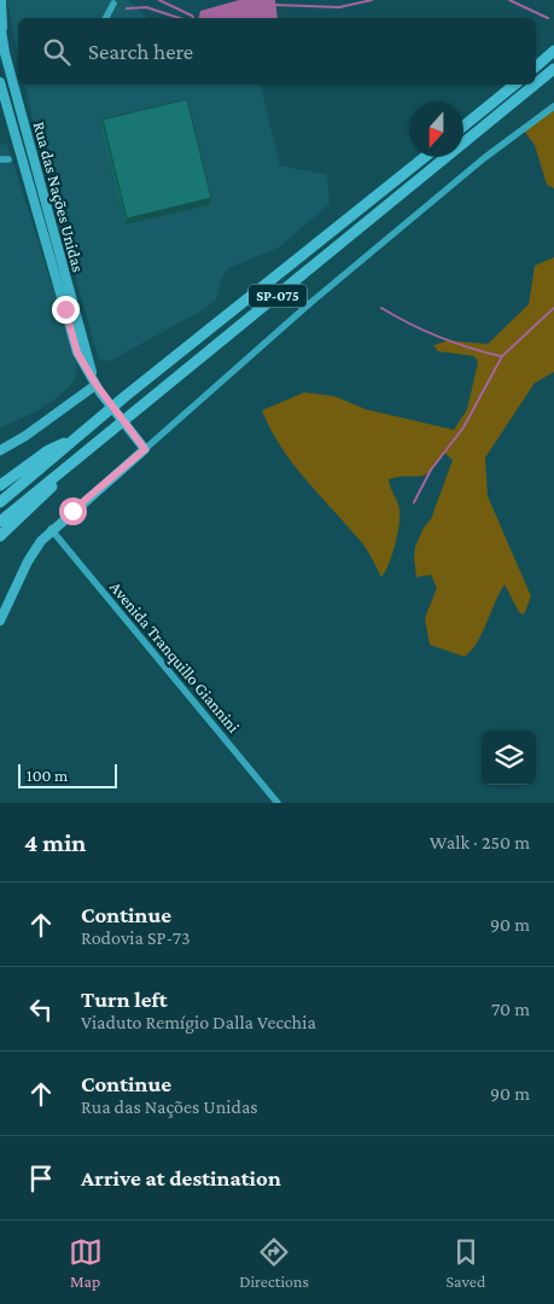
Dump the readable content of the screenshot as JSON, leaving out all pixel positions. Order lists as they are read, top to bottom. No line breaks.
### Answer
{"streets":{"highway":["SP-075"],"main road":["Rua das Nações Unidas"],"street":["Avenida Tranquillo Giannini"]},"scale_bar":"100 m","north":"bottom","page":{"search":"Search here","scale":"100 m","heading":["4 min","Walk · 250 m"],"list":[["Continue","Rodovia SP-73","90 m"],["Turn left","Viaduto Remígio Dalla Vecchia","70 m"],["Continue","Rua das Nações Unidas","90 m"],"Arrive at destination"],"nav":["Map","Directions","Saved"]}}
